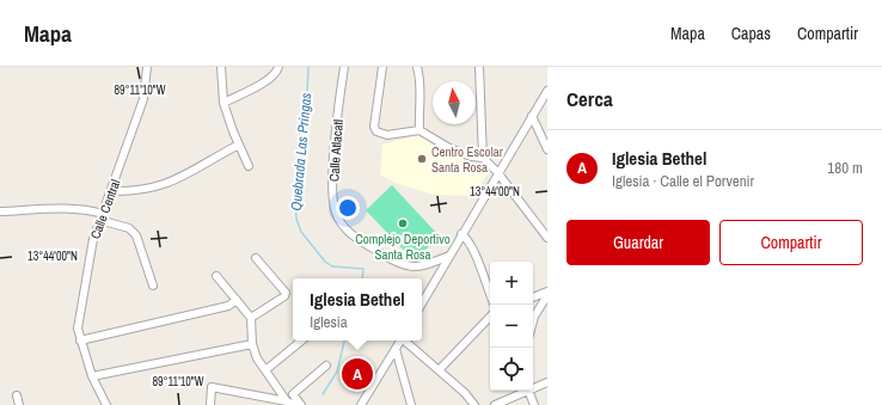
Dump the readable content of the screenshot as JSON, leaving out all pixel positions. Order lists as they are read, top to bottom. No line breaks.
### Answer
{"streets":{"street":["Calle Atlacatl","Calle Central"]},"water":["Quebrada Las Pringas"],"places":["Centro Escolar Santa Rosa","Complejo Deportivo Santa Rosa"],"north":"top","page":{"header":"Mapa","nav":["Mapa","Capas","Compartir"],"heading":"Cerca","list":[{"mark":"A","name":"Iglesia Bethel","note":"Iglesia · Calle el Porvenir","value":"180 m"}],"buttons":["Guardar","Compartir"],"map_buttons":["+","−"],"popup":["Iglesia Bethel","Iglesia"],"pins":"A"},"coordinates":["89°11'10\"W","13°44'00\"N"]}
